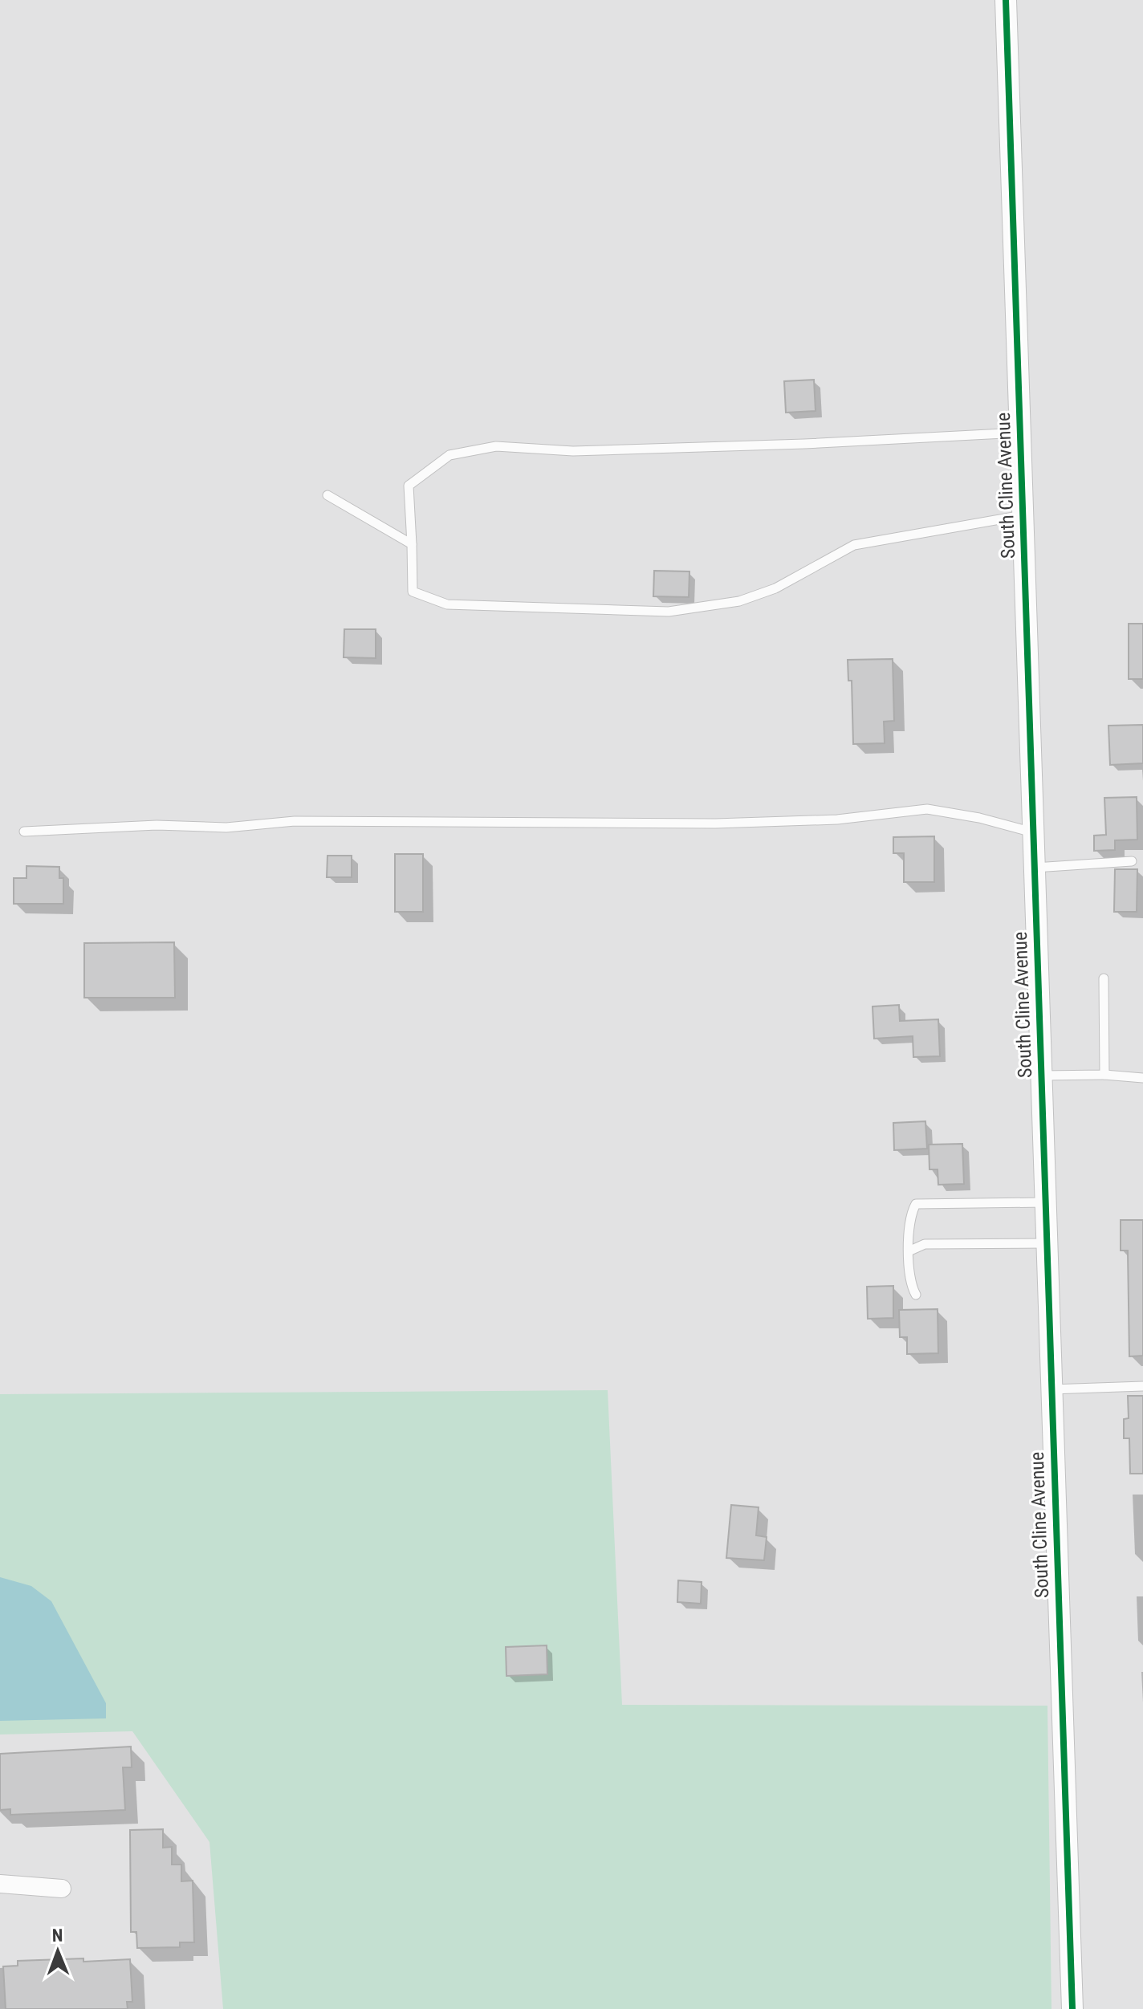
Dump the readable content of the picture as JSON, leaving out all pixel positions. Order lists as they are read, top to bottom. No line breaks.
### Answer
{"streets":{"street":["South Cline Avenue"]},"north":"top"}
